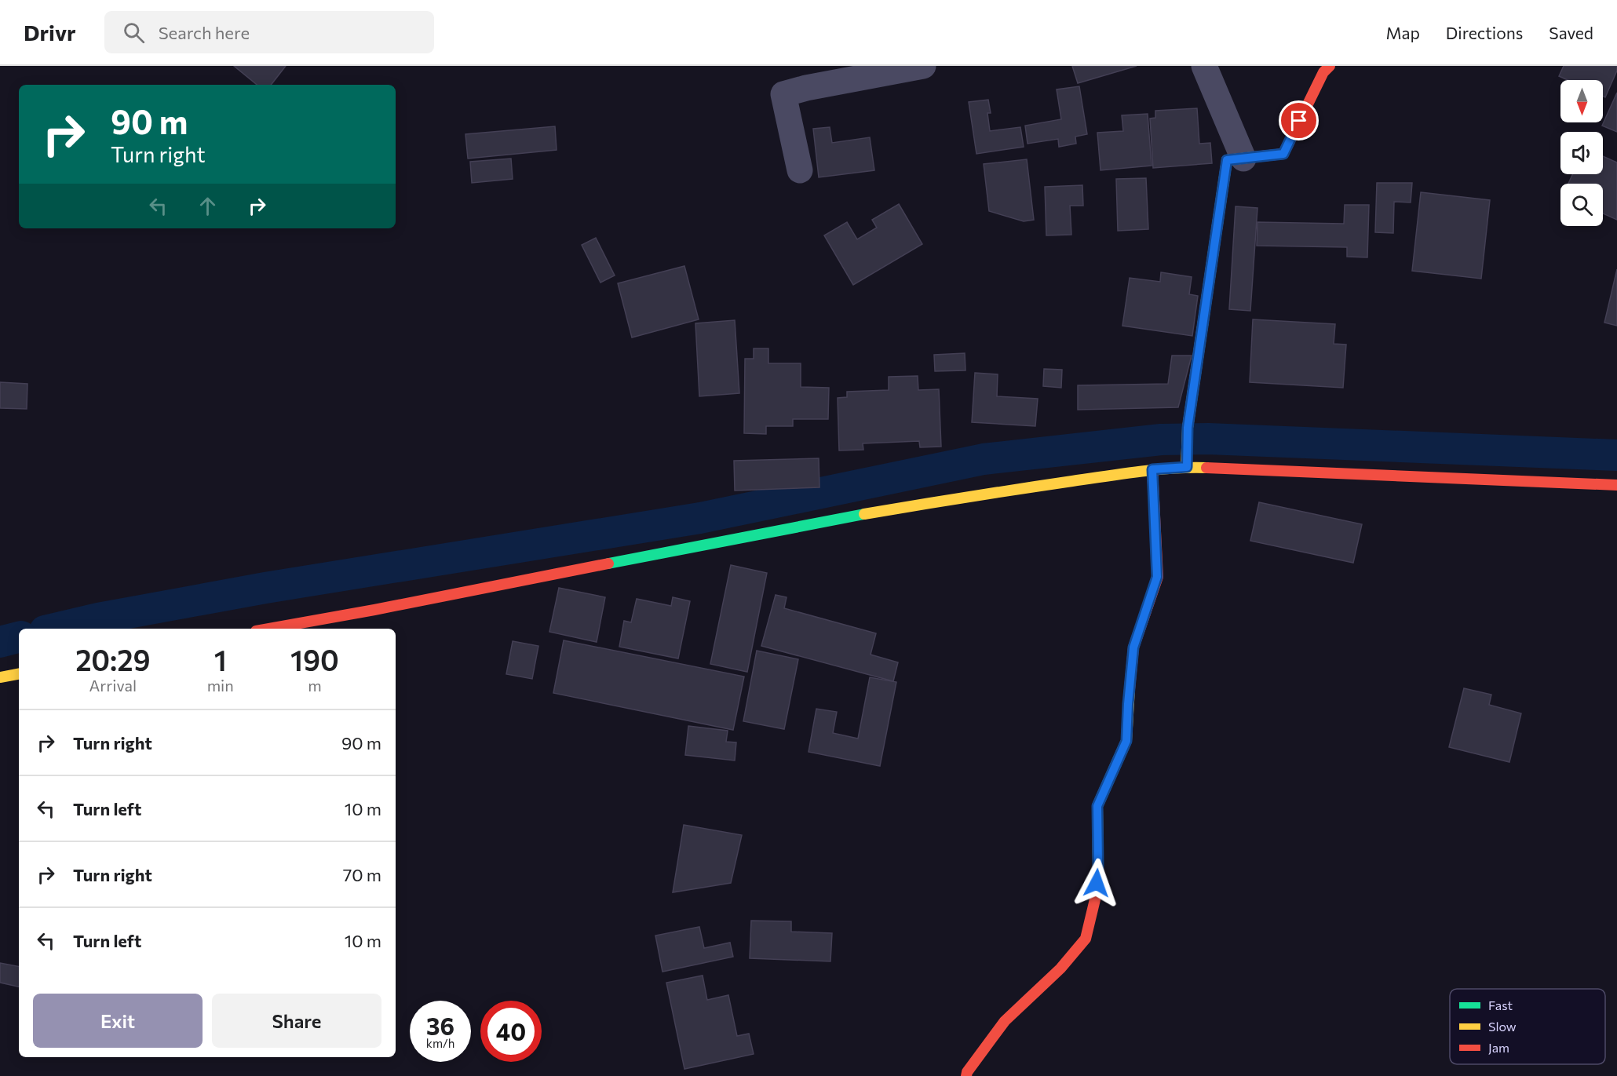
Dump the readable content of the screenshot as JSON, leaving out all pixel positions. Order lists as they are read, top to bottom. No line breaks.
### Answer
{"legend":["Fast","Slow","Jam"],"north":"bottom","page":{"header":"Drivr","search":"Search here","nav":["Map","Directions","Saved"],"turn":["90 m","Turn right"],"eta":["20:29","Arrival","1","min","190","m"],"list":[{"name":"Turn right","value":"90 m"},{"name":"Turn left","value":"10 m"},{"name":"Turn right","value":"70 m"},{"name":"Turn left","value":"10 m"}],"buttons":["Exit","Share"],"speed":"36 km/h","limit":"40"}}
